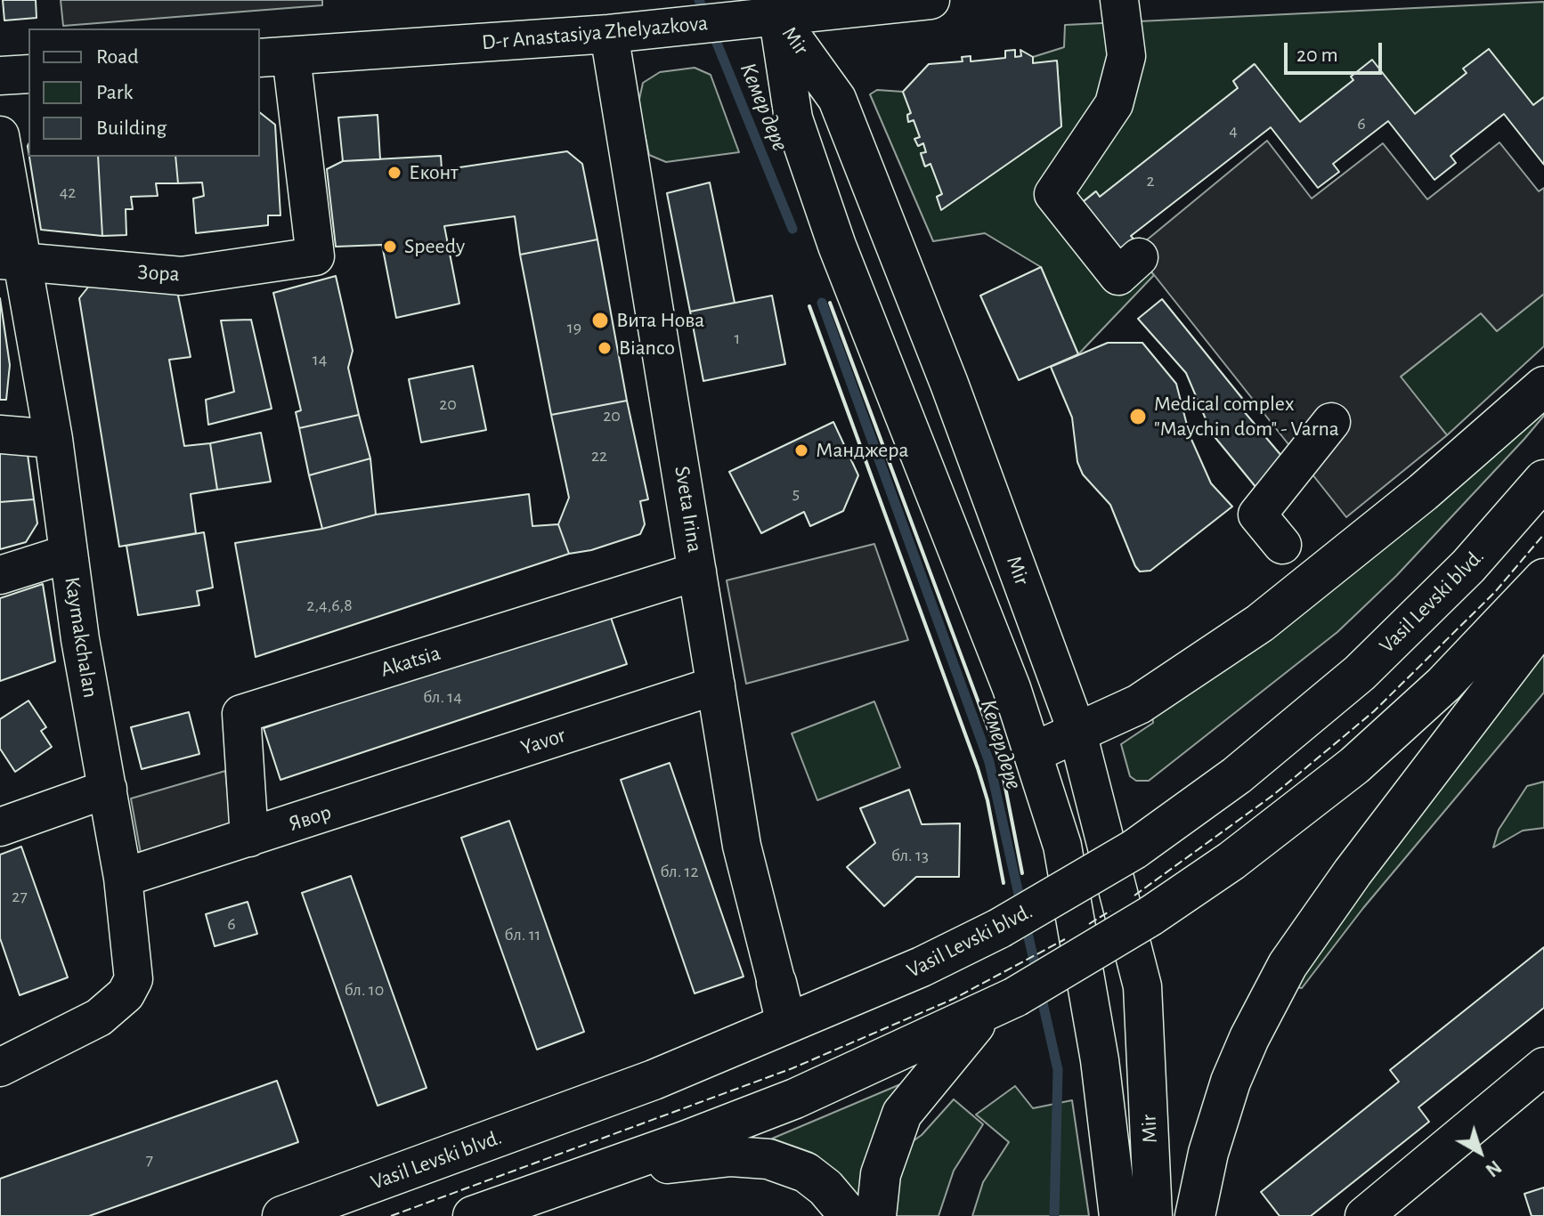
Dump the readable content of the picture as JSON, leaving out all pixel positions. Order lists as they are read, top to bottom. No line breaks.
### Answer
{"streets":{"highway":["Vasil Levski blvd."],"street":["D-r Anastasiya Zhelyazkova","Mir","Зора","Sveta Irina","Kaymakchalan","Akatsia","Yavor"]},"crossings":[["D-r Anastasiya Zhelyazkova","Mir"],["D-r Anastasiya Zhelyazkova","Зора"],["D-r Anastasiya Zhelyazkova","Sveta Irina"],["Зора","Kaymakchalan"],["Sveta Irina","Akatsia"],["Sveta Irina","Yavor"],["Kaymakchalan","Yavor"],["Akatsia","Yavor"]],"water":["Кемер дере"],"places":["Еконт","Speedy","Вита Нова","Bianco","Medical complex \"Maychin dom\" - Varna","Манджера"],"house_numbers":["6","4","2","42","19","1","14","20","20","22","5","2,4,6,8","бл. 14","бл. 13","бл. 12","27","6","бл. 11","бл. 10","7"],"legend":["Road","Park","Building"],"scale_bar":"20 m","north":"bottom right"}
